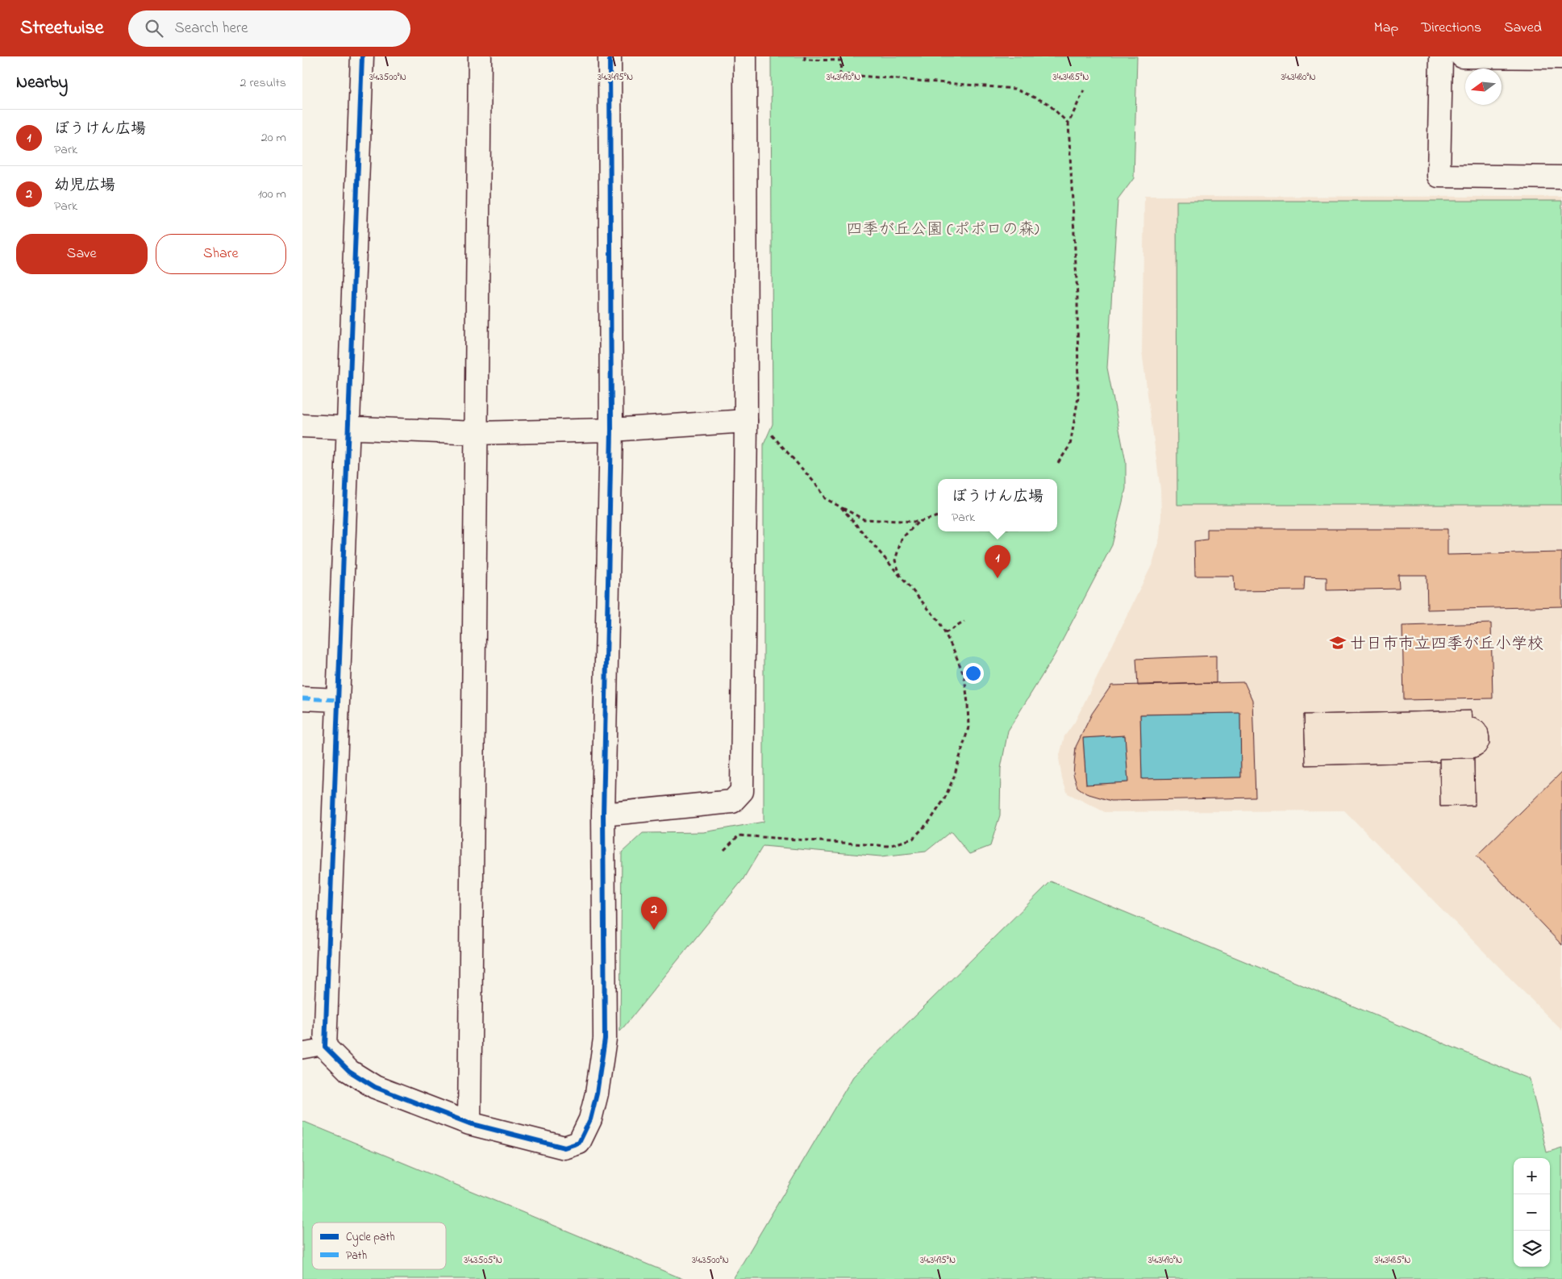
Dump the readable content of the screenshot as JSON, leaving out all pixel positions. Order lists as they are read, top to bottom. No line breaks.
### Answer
{"parks":["四季が丘公園 (ポポロの森)"],"places":{"school or university":["廿日市市立四季が丘小学校"]},"legend":["Cycle path","Path"],"north":"left","page":{"header":"Streetwise","search":"Search here","nav":["Map","Directions","Saved"],"heading":["Nearby","2 results"],"list":[{"mark":"1","name":"ぼうけん広場","note":"Park","value":"20 m"},{"mark":"2","name":"幼児広場","note":"Park","value":"100 m"}],"buttons":["Save","Share"],"popup":["ぼうけん広場","Park"],"pins":["1","2"],"map_buttons":["+","−"]},"coordinates":["34.3500°N","34.3495°N","34.3490°N","34.3485°N","34.3480°N","34.3505°N"]}
